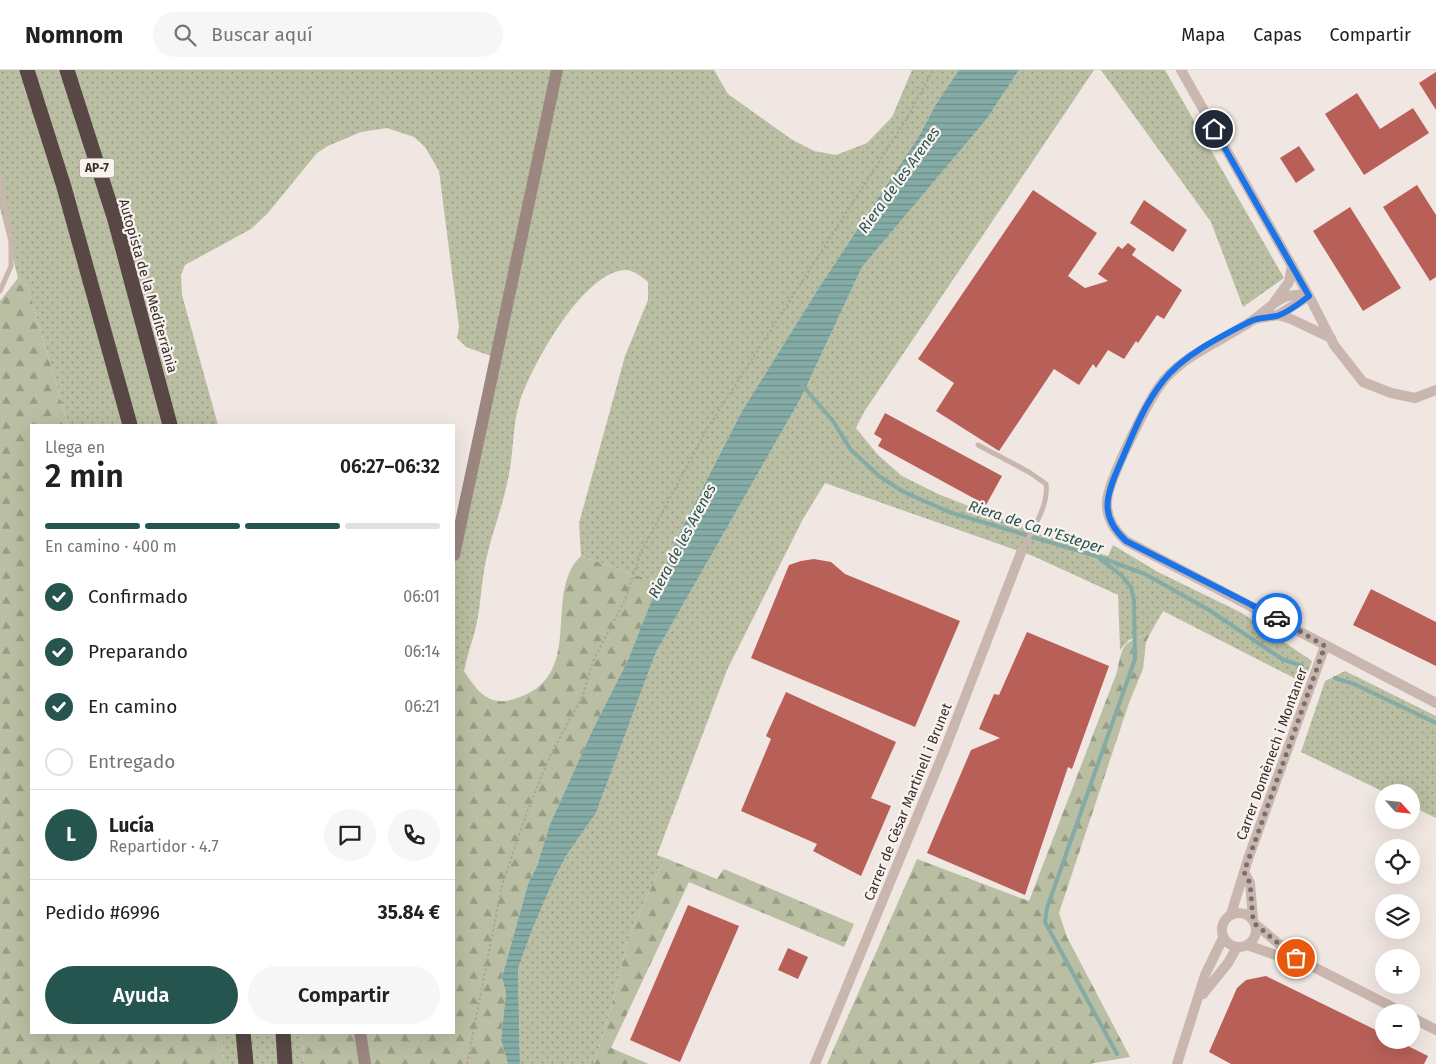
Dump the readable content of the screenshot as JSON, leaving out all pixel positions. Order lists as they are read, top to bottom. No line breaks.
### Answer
{"streets":{"highway":["AP-7","Autopista de la Mediterrània"],"street":["Carrer Domènech i Montaner","Carrer de Cèsar Martinell i Brunet"]},"water":["Riera de les Arenes","Riera de Ca n'Esteper"],"north":"bottom right","page":{"header":"Nomnom","search":"Buscar aquí","nav":["Mapa","Capas","Compartir"],"heading":["2 min","Llega en","06:27–06:32"],"panel":["Lucía","Repartidor · 4.7","Pedido #6996","35.84 €"],"bar":"En camino · 400 m","list":[["Confirmado","06:01"],["Preparando","06:14"],["En camino","06:21"],"Entregado"],"map_buttons":["+","−"],"round":"L","buttons":["Ayuda","Compartir"]}}
